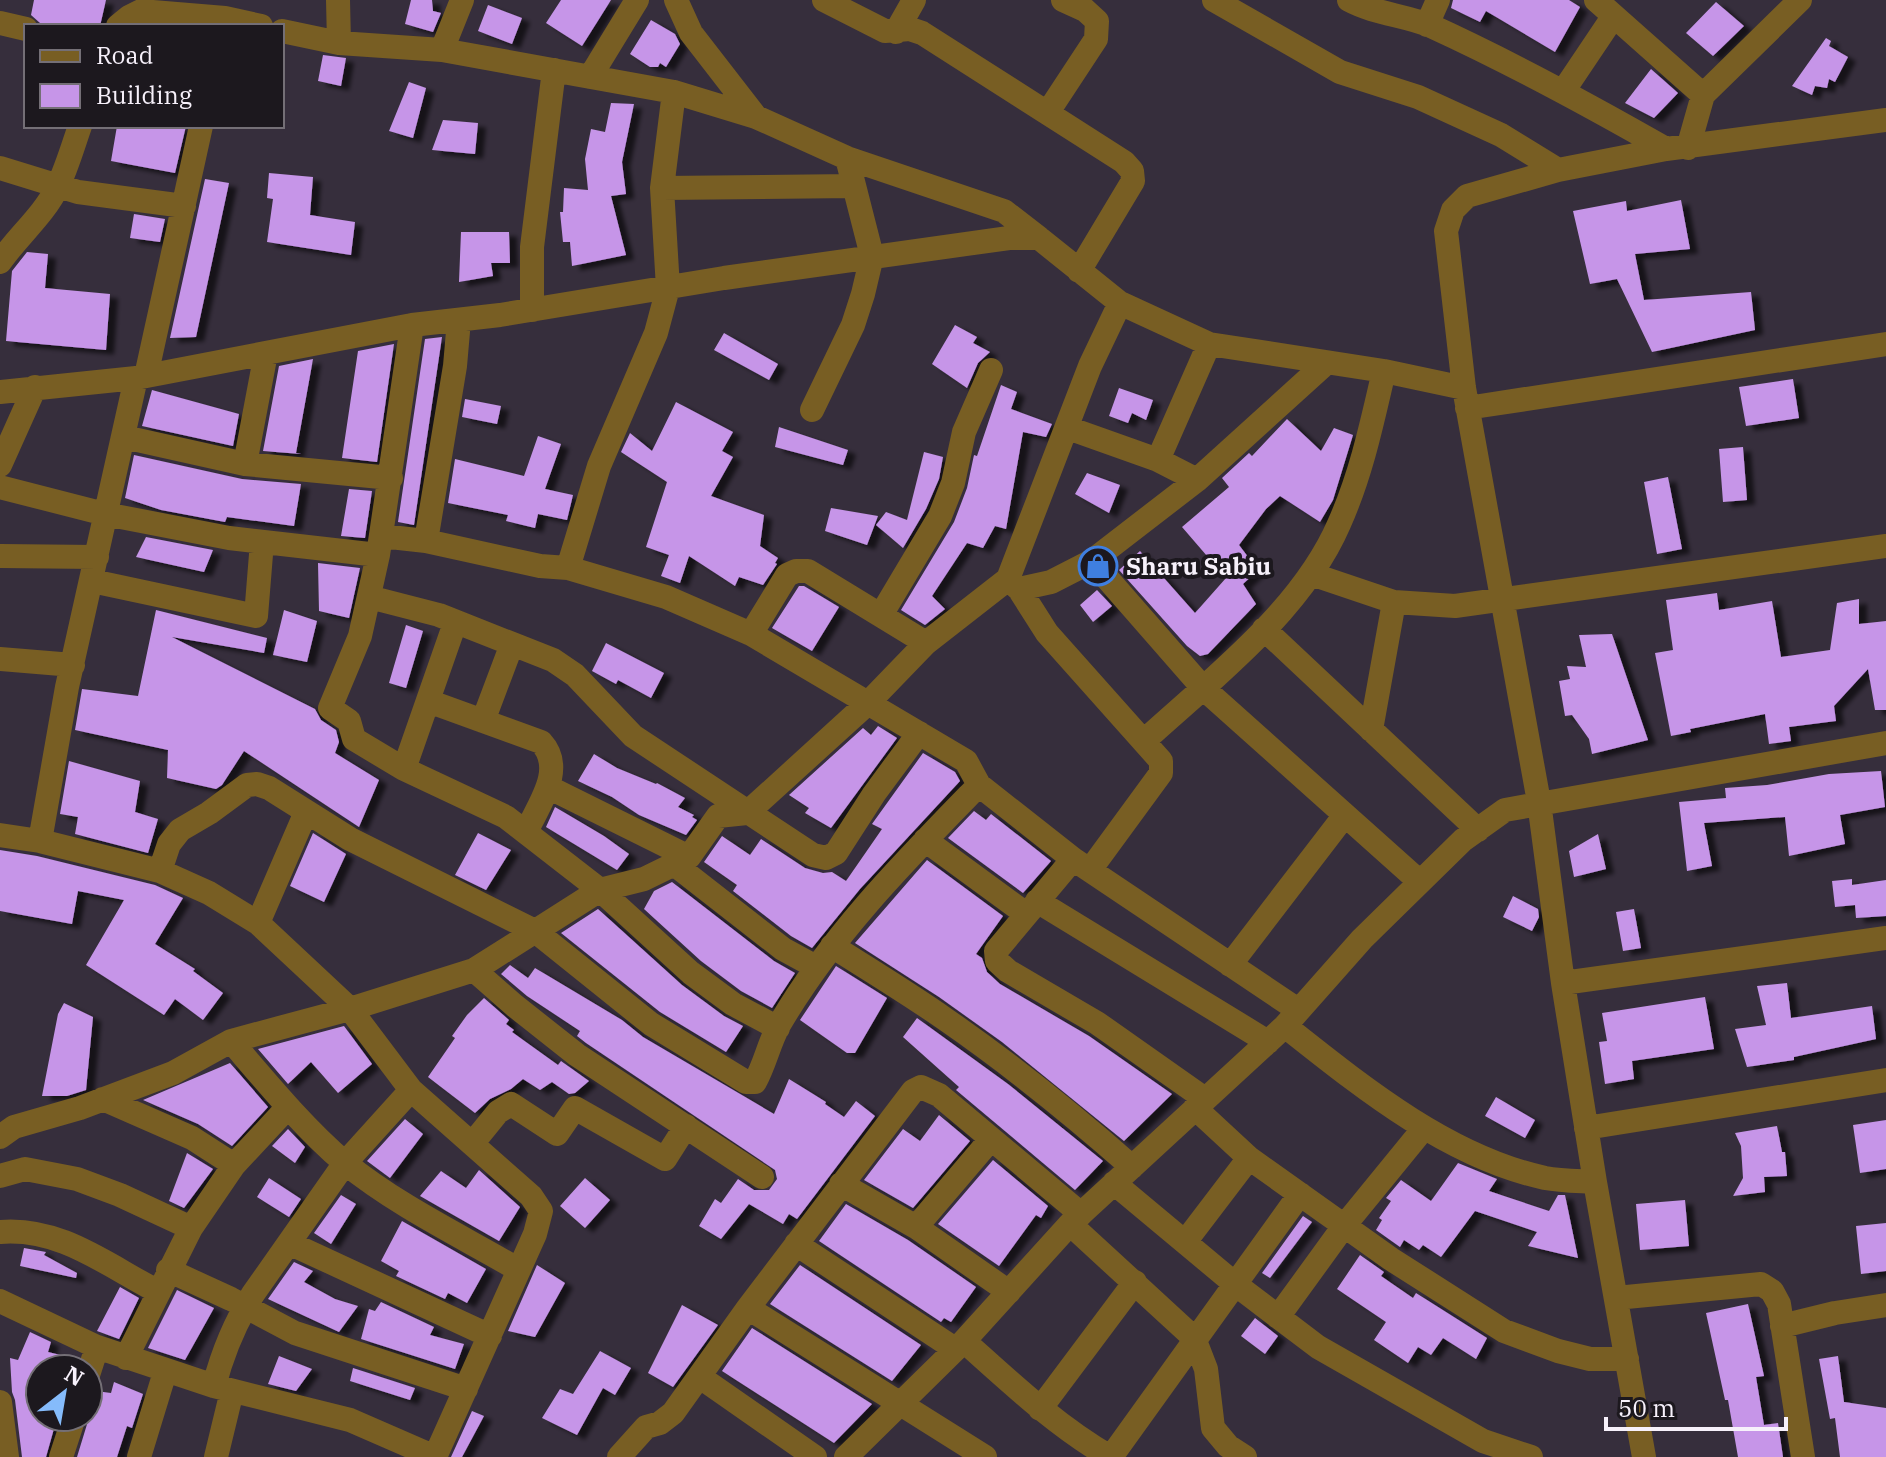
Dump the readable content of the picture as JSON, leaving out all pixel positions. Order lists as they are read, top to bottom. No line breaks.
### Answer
{"places":{"shop":["Sharu Sabiu"]},"legend":["Road","Building"],"scale_bar":"50 m","north":"top right"}
